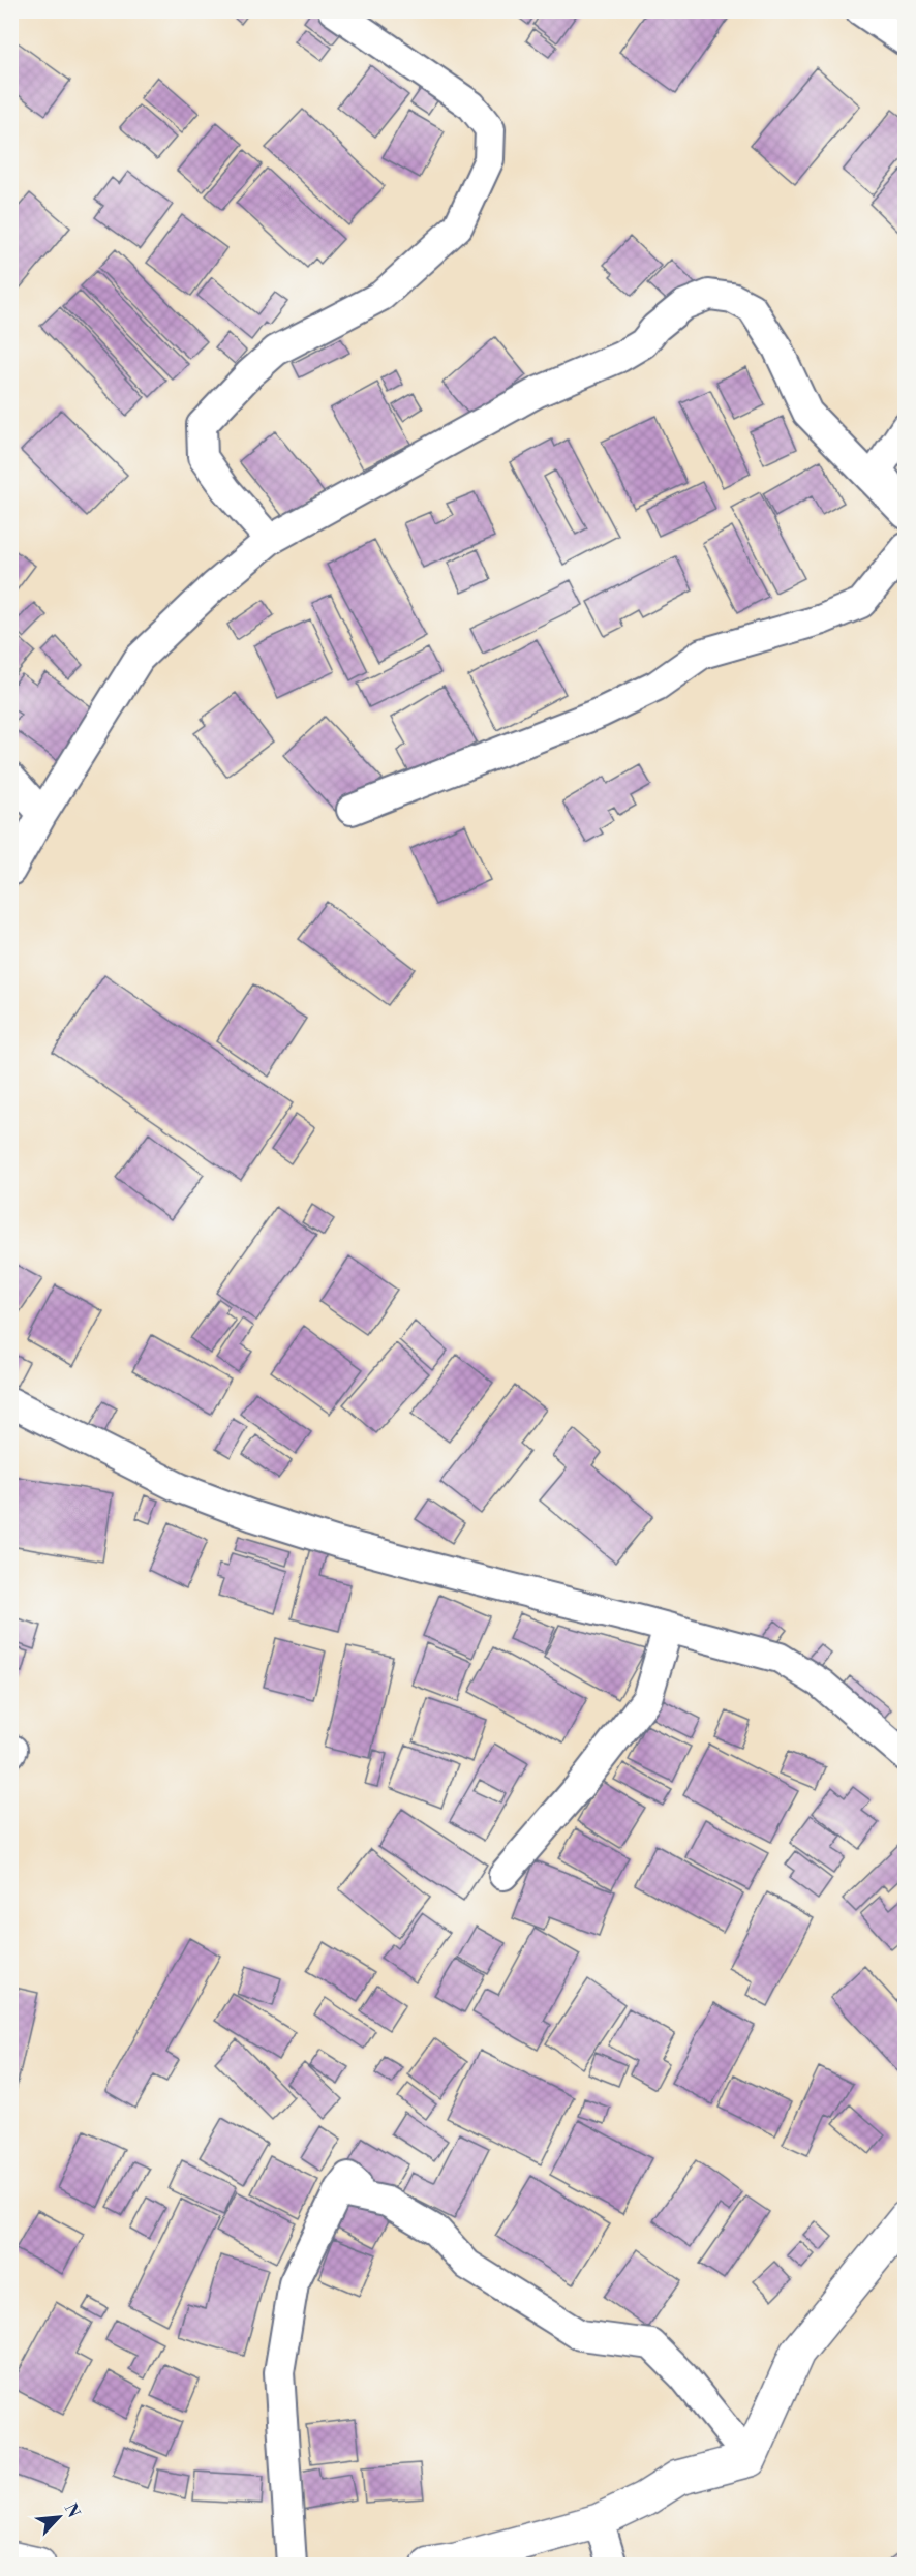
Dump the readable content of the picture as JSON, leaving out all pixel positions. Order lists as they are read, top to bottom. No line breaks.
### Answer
{"north":"top right"}
